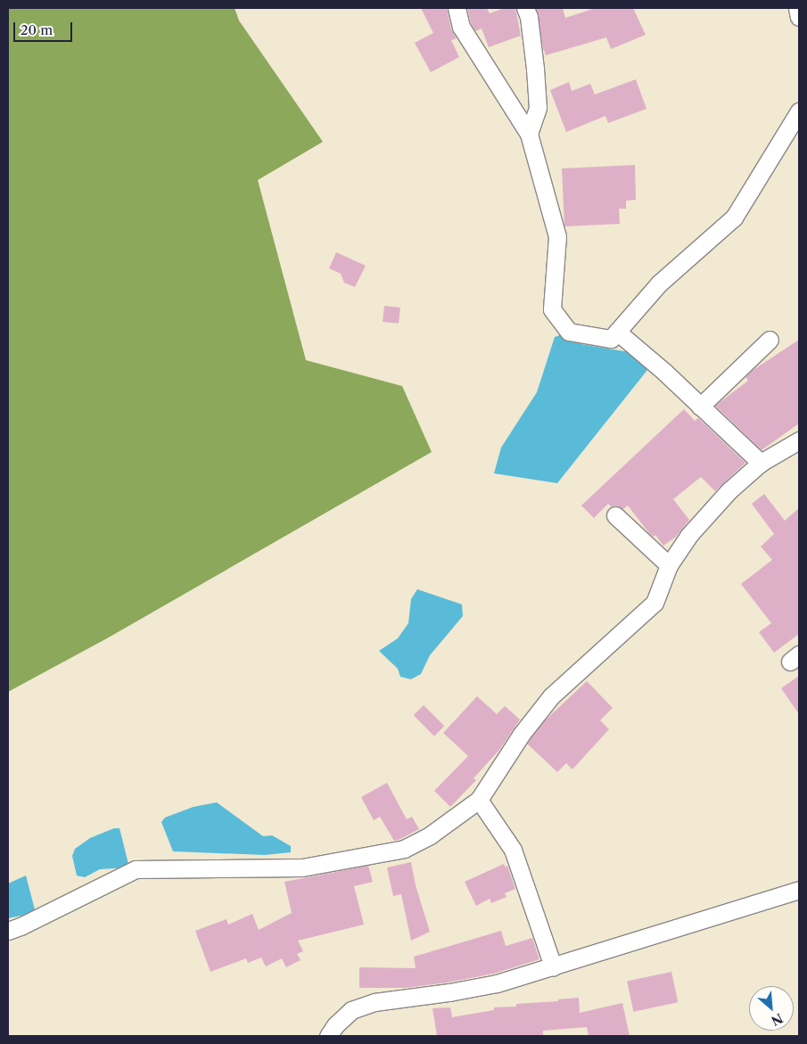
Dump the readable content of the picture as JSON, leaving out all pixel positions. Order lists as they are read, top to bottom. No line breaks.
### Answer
{"scale_bar":"20 m","north":"bottom right"}
